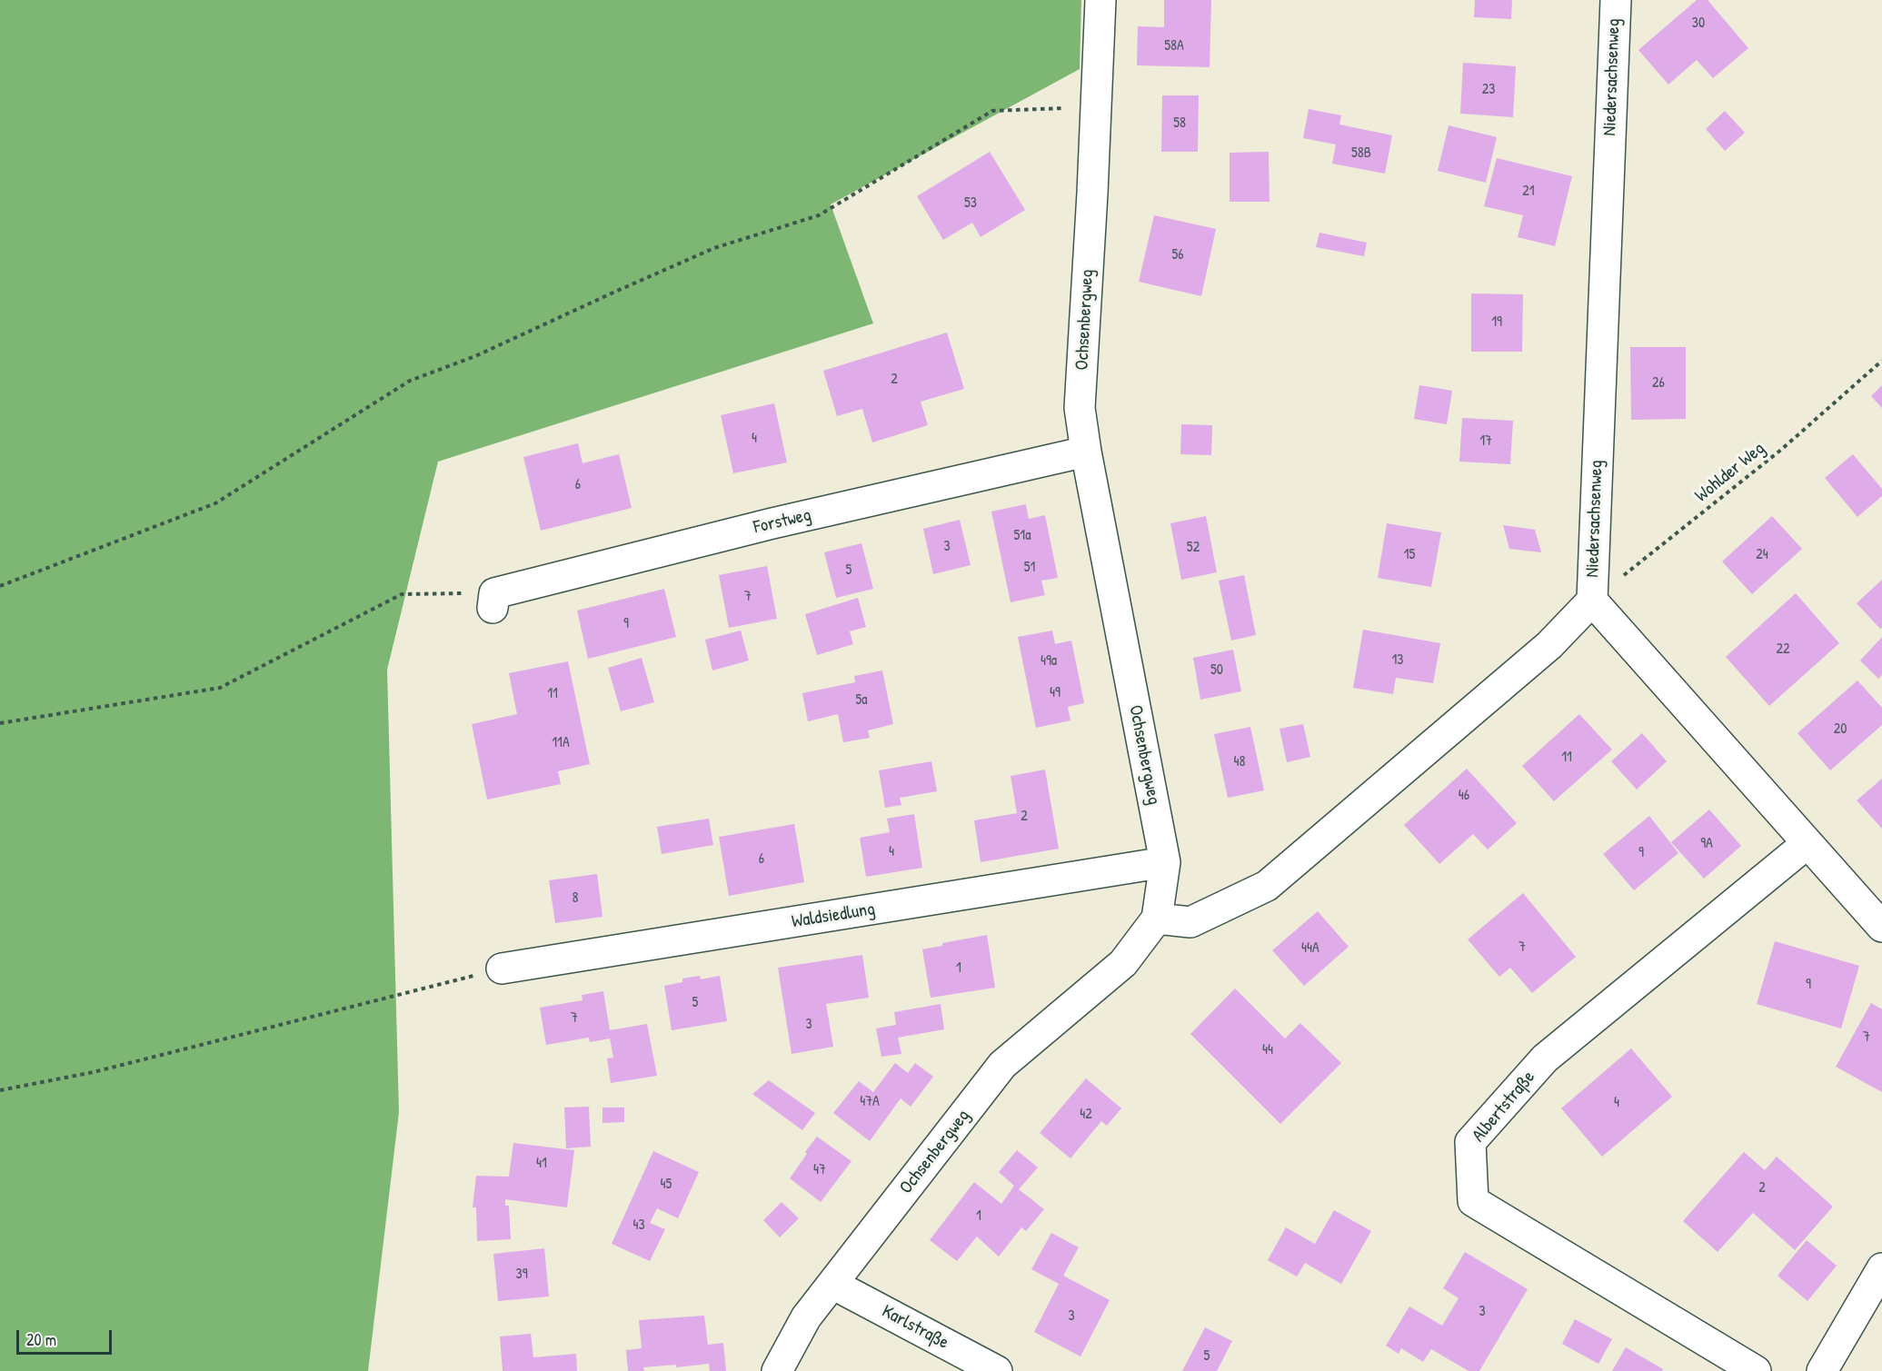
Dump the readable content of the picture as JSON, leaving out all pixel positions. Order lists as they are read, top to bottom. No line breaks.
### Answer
{"streets":{"street":["Niedersachsenweg","Ochsenbergweg","Forstweg","Waldsiedlung","Albertstraße","Karlstraße"],"path":["Wohlder Weg"]},"crossings":[["Niedersachsenweg","Wohlder Weg"],["Niedersachsenweg","Albertstraße"],["Ochsenbergweg","Forstweg"],["Ochsenbergweg","Waldsiedlung"],["Ochsenbergweg","Karlstraße"]],"house_numbers":["30","58A","23","58","58B","21","53","56","19","2","26","4","17","6","51a","3","52","15","24","51","5","7","9","22","13","49a","50","49","11","5a","20","11A","11","48","46","2","9A","4","9","6","8","7","44A","1","9","5","7","3","7","44","47A","4","42","41","47","45","2","1","43","39","3","3","5"],"scale_bar":"20 m"}
